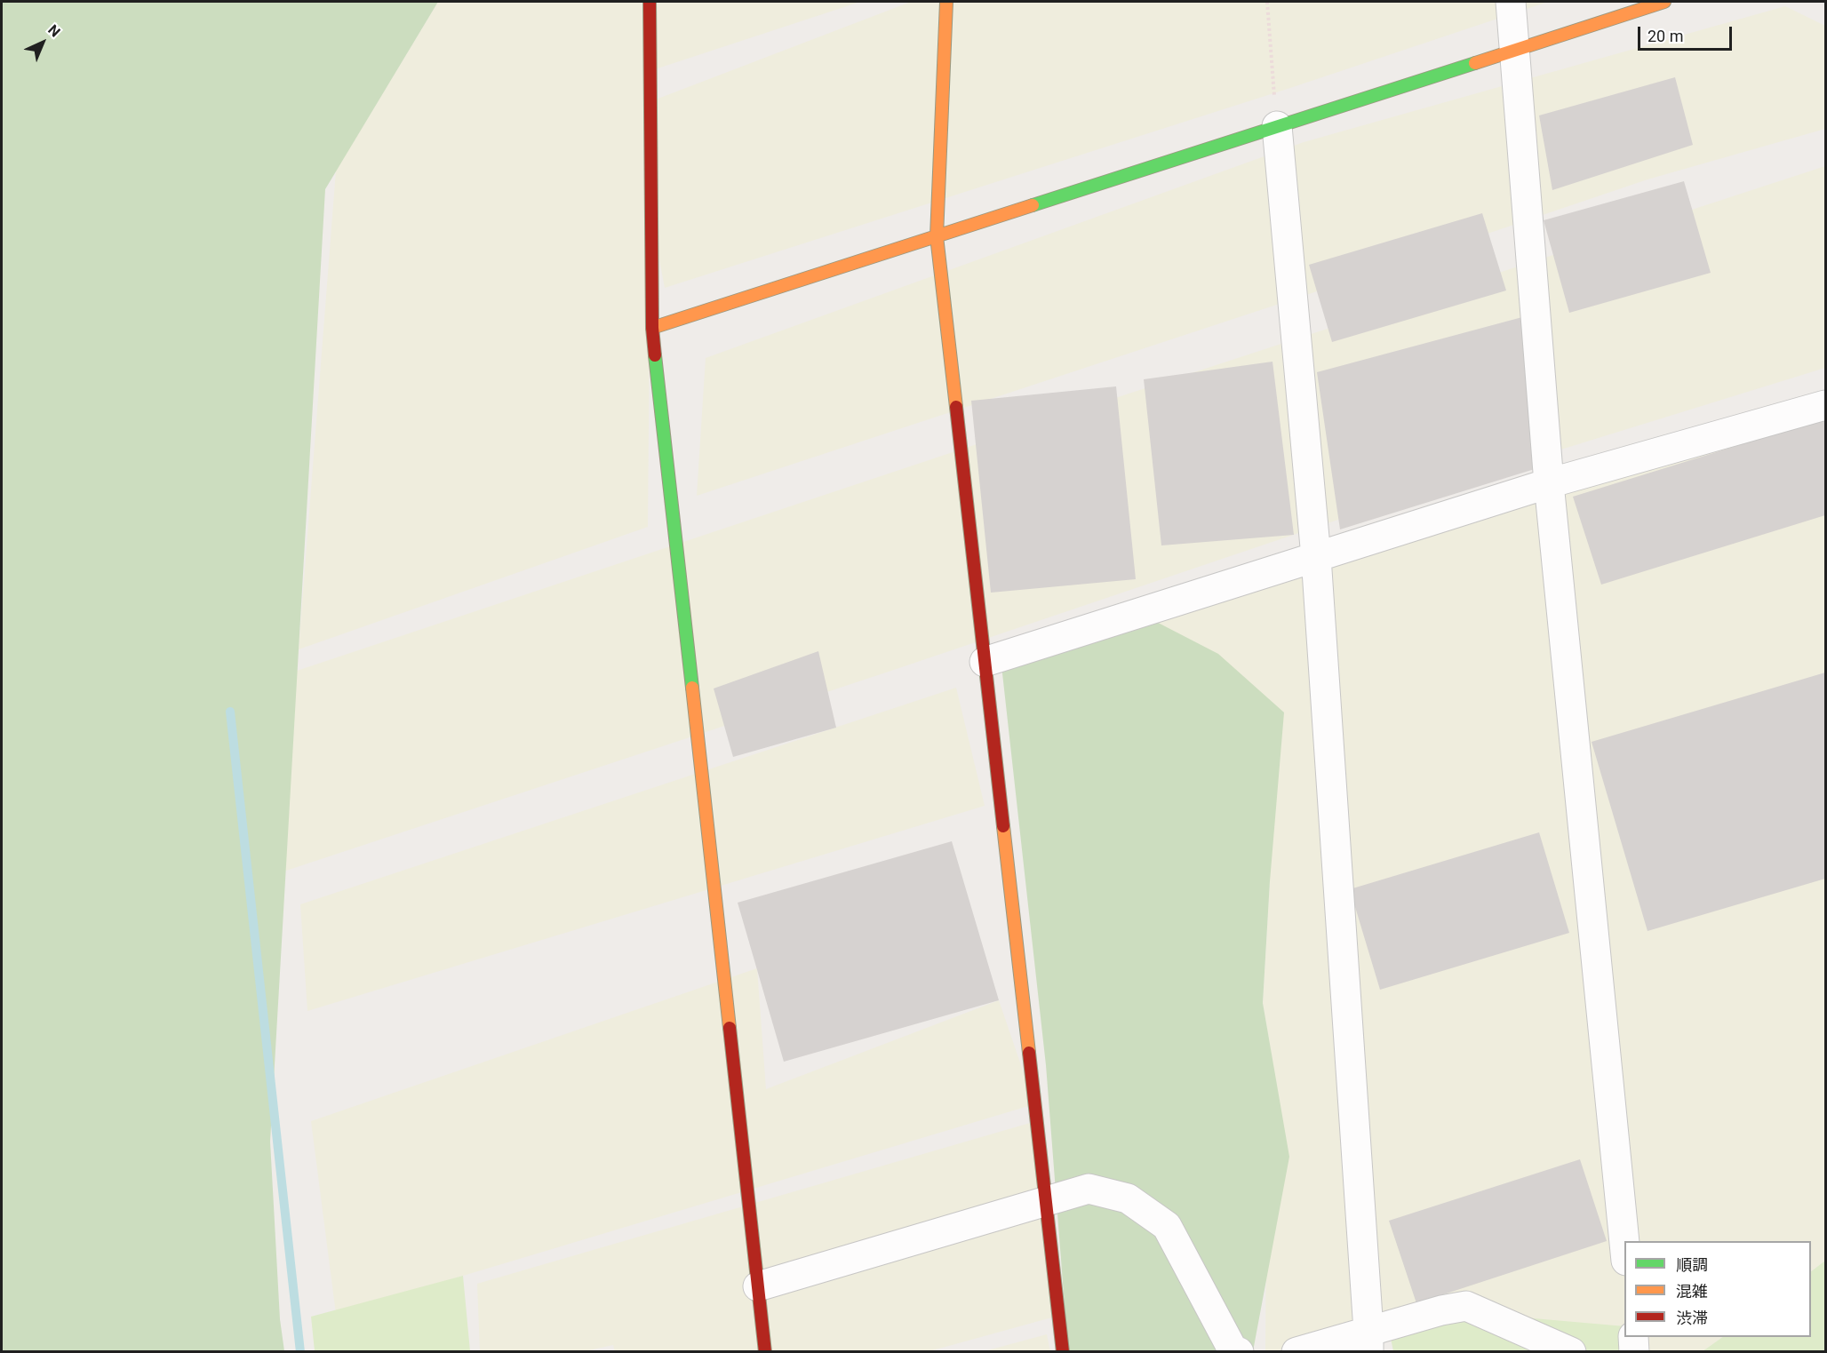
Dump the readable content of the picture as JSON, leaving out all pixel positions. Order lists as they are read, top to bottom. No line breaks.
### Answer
{"legend":["順調","混雑","渋滞"],"scale_bar":"20 m","north":"top right"}
